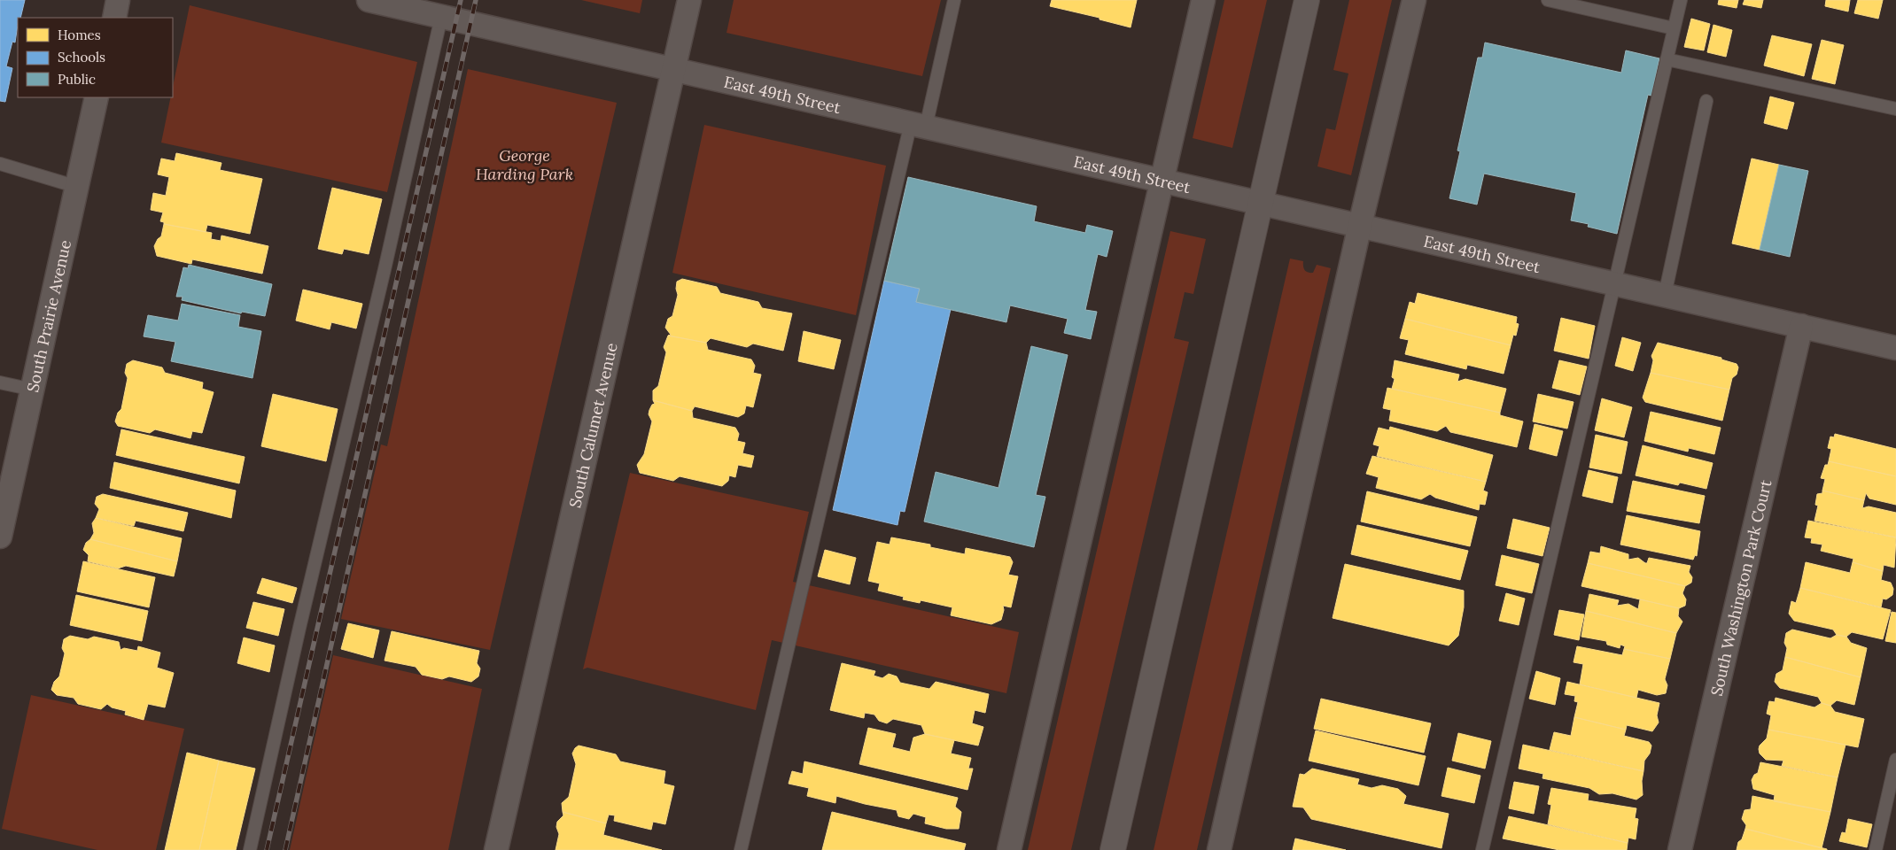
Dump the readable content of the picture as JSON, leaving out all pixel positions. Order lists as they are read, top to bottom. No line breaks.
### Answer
{"streets":{"street":["East 49th Street","South Prairie Avenue","South Calumet Avenue","South Washington Park Court"]},"crossings":[["East 49th Street","South Calumet Avenue"],["East 49th Street","South Washington Park Court"]],"parks":["George Harding Park"],"legend":["Homes","Schools","Public"]}
